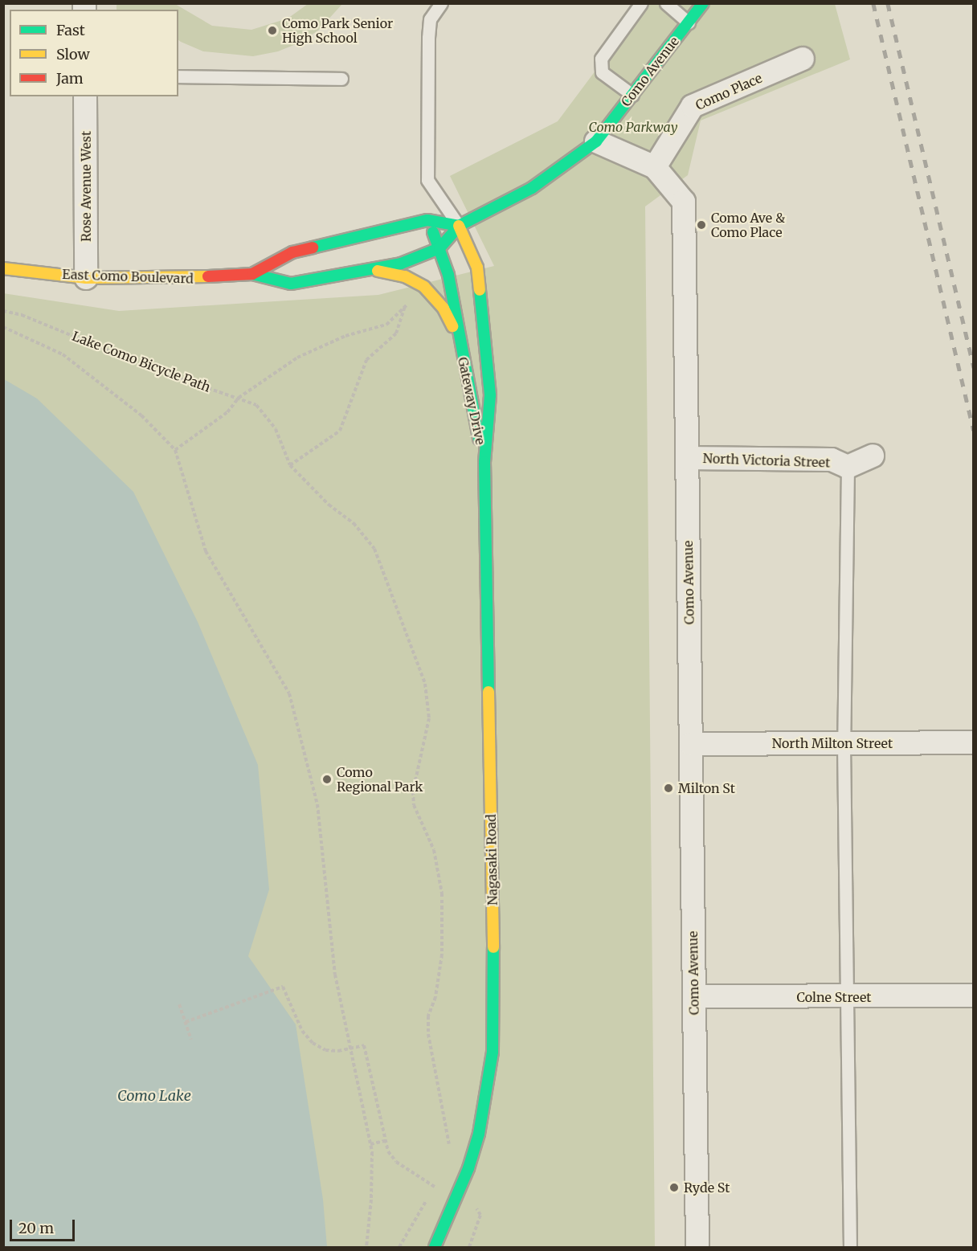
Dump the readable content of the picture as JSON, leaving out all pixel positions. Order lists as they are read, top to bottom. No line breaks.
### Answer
{"streets":{"street":["Como Avenue","Como Place","Rose Avenue West","East Como Boulevard","Gateway Drive","North Victoria Street","North Milton Street","Nagasaki Road","Colne Street"],"path":["Lake Como Bicycle Path"]},"crossings":[["Como Avenue","Como Place"],["Como Avenue","East Como Boulevard"],["Como Avenue","North Victoria Street"],["Como Avenue","North Milton Street"],["Como Avenue","Colne Street"],["Rose Avenue West","East Como Boulevard"],["East Como Boulevard","Gateway Drive"],["Gateway Drive","Nagasaki Road"]],"water":["Como Lake"],"parks":["Como Parkway"],"places":["Como Park Senior High School","Como Ave & Como Place","Como Regional Park","Milton St","Ryde St"],"legend":["Fast","Slow","Jam"],"scale_bar":"20 m"}
